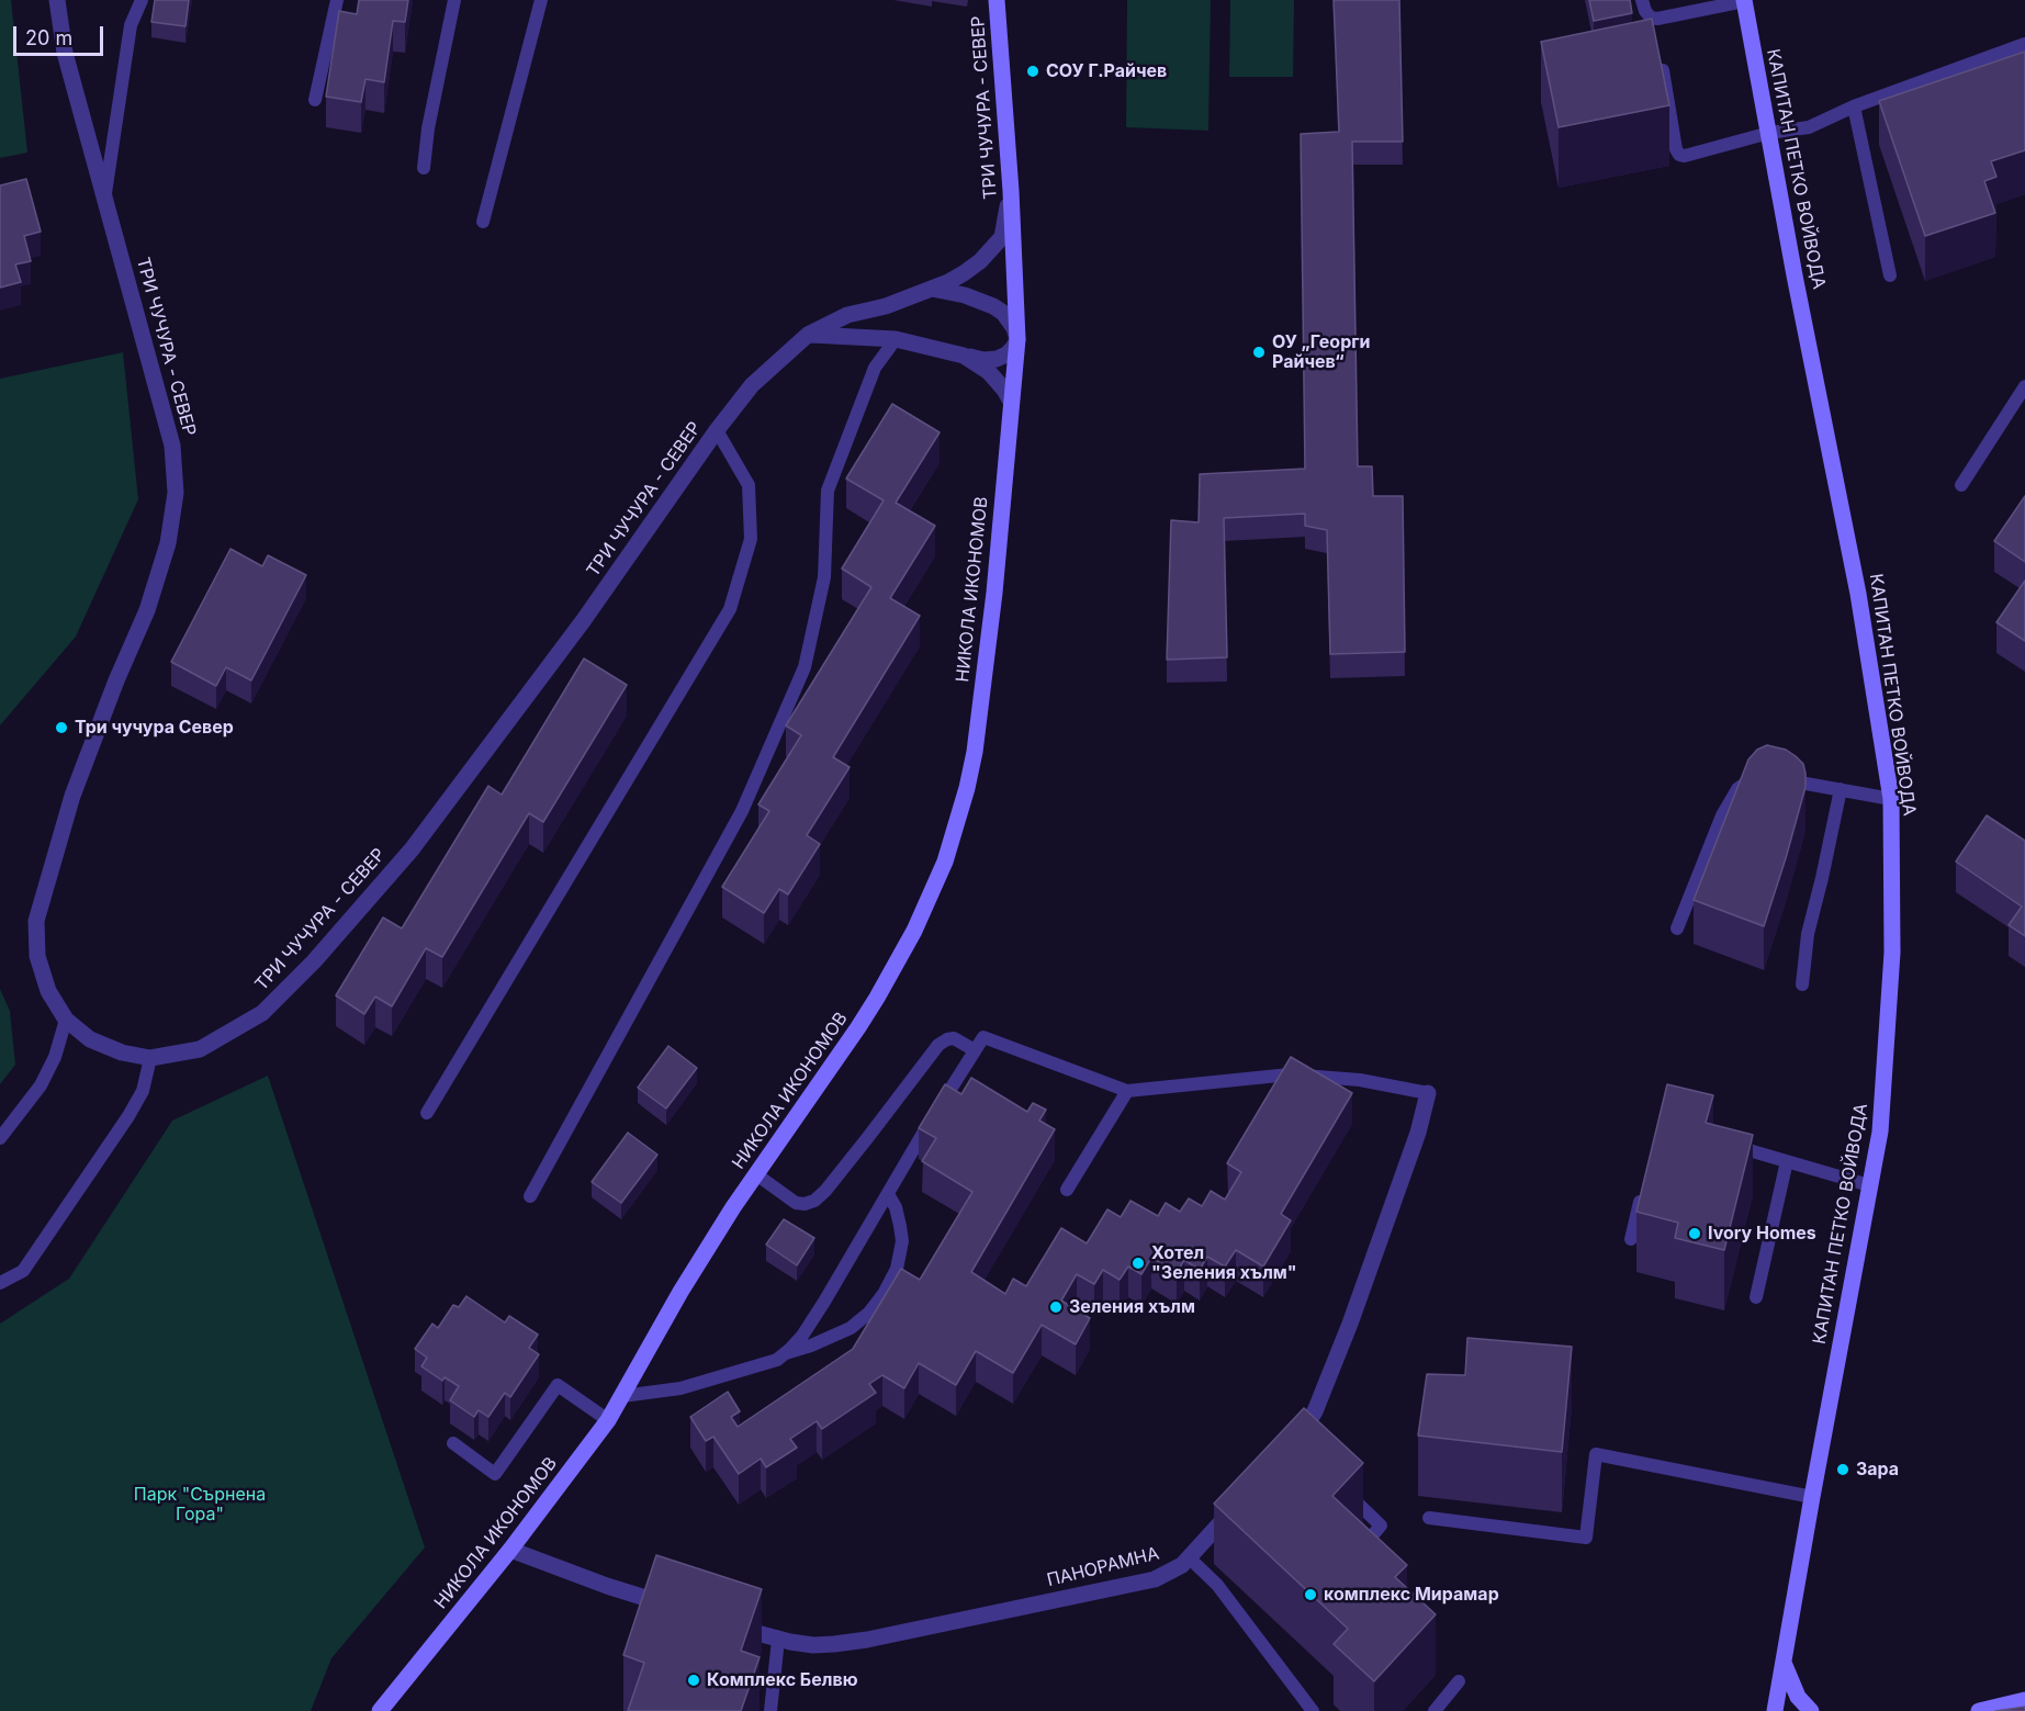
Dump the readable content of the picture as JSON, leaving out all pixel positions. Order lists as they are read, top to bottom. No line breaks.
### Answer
{"streets":{"street":["ТРИ ЧУЧУРА - СЕВЕР","КАПИТАН ПЕТКО ВОЙВОДА","НИКОЛА ИКОНОМОВ","ПАНОРАМНА"]},"crossings":[["ТРИ ЧУЧУРА - СЕВЕР","НИКОЛА ИКОНОМОВ"]],"parks":["Парк \"Сърнена Гора\""],"places":["СОУ Г.Райчев","ОУ „Георги Райчев“","Три чучура Север","Ivory Homes","Хотел \"Зеления хълм\"","Зеления хълм","Зара","комплекс Мирамар","Комплекс Белвю"],"scale_bar":"20 m"}
